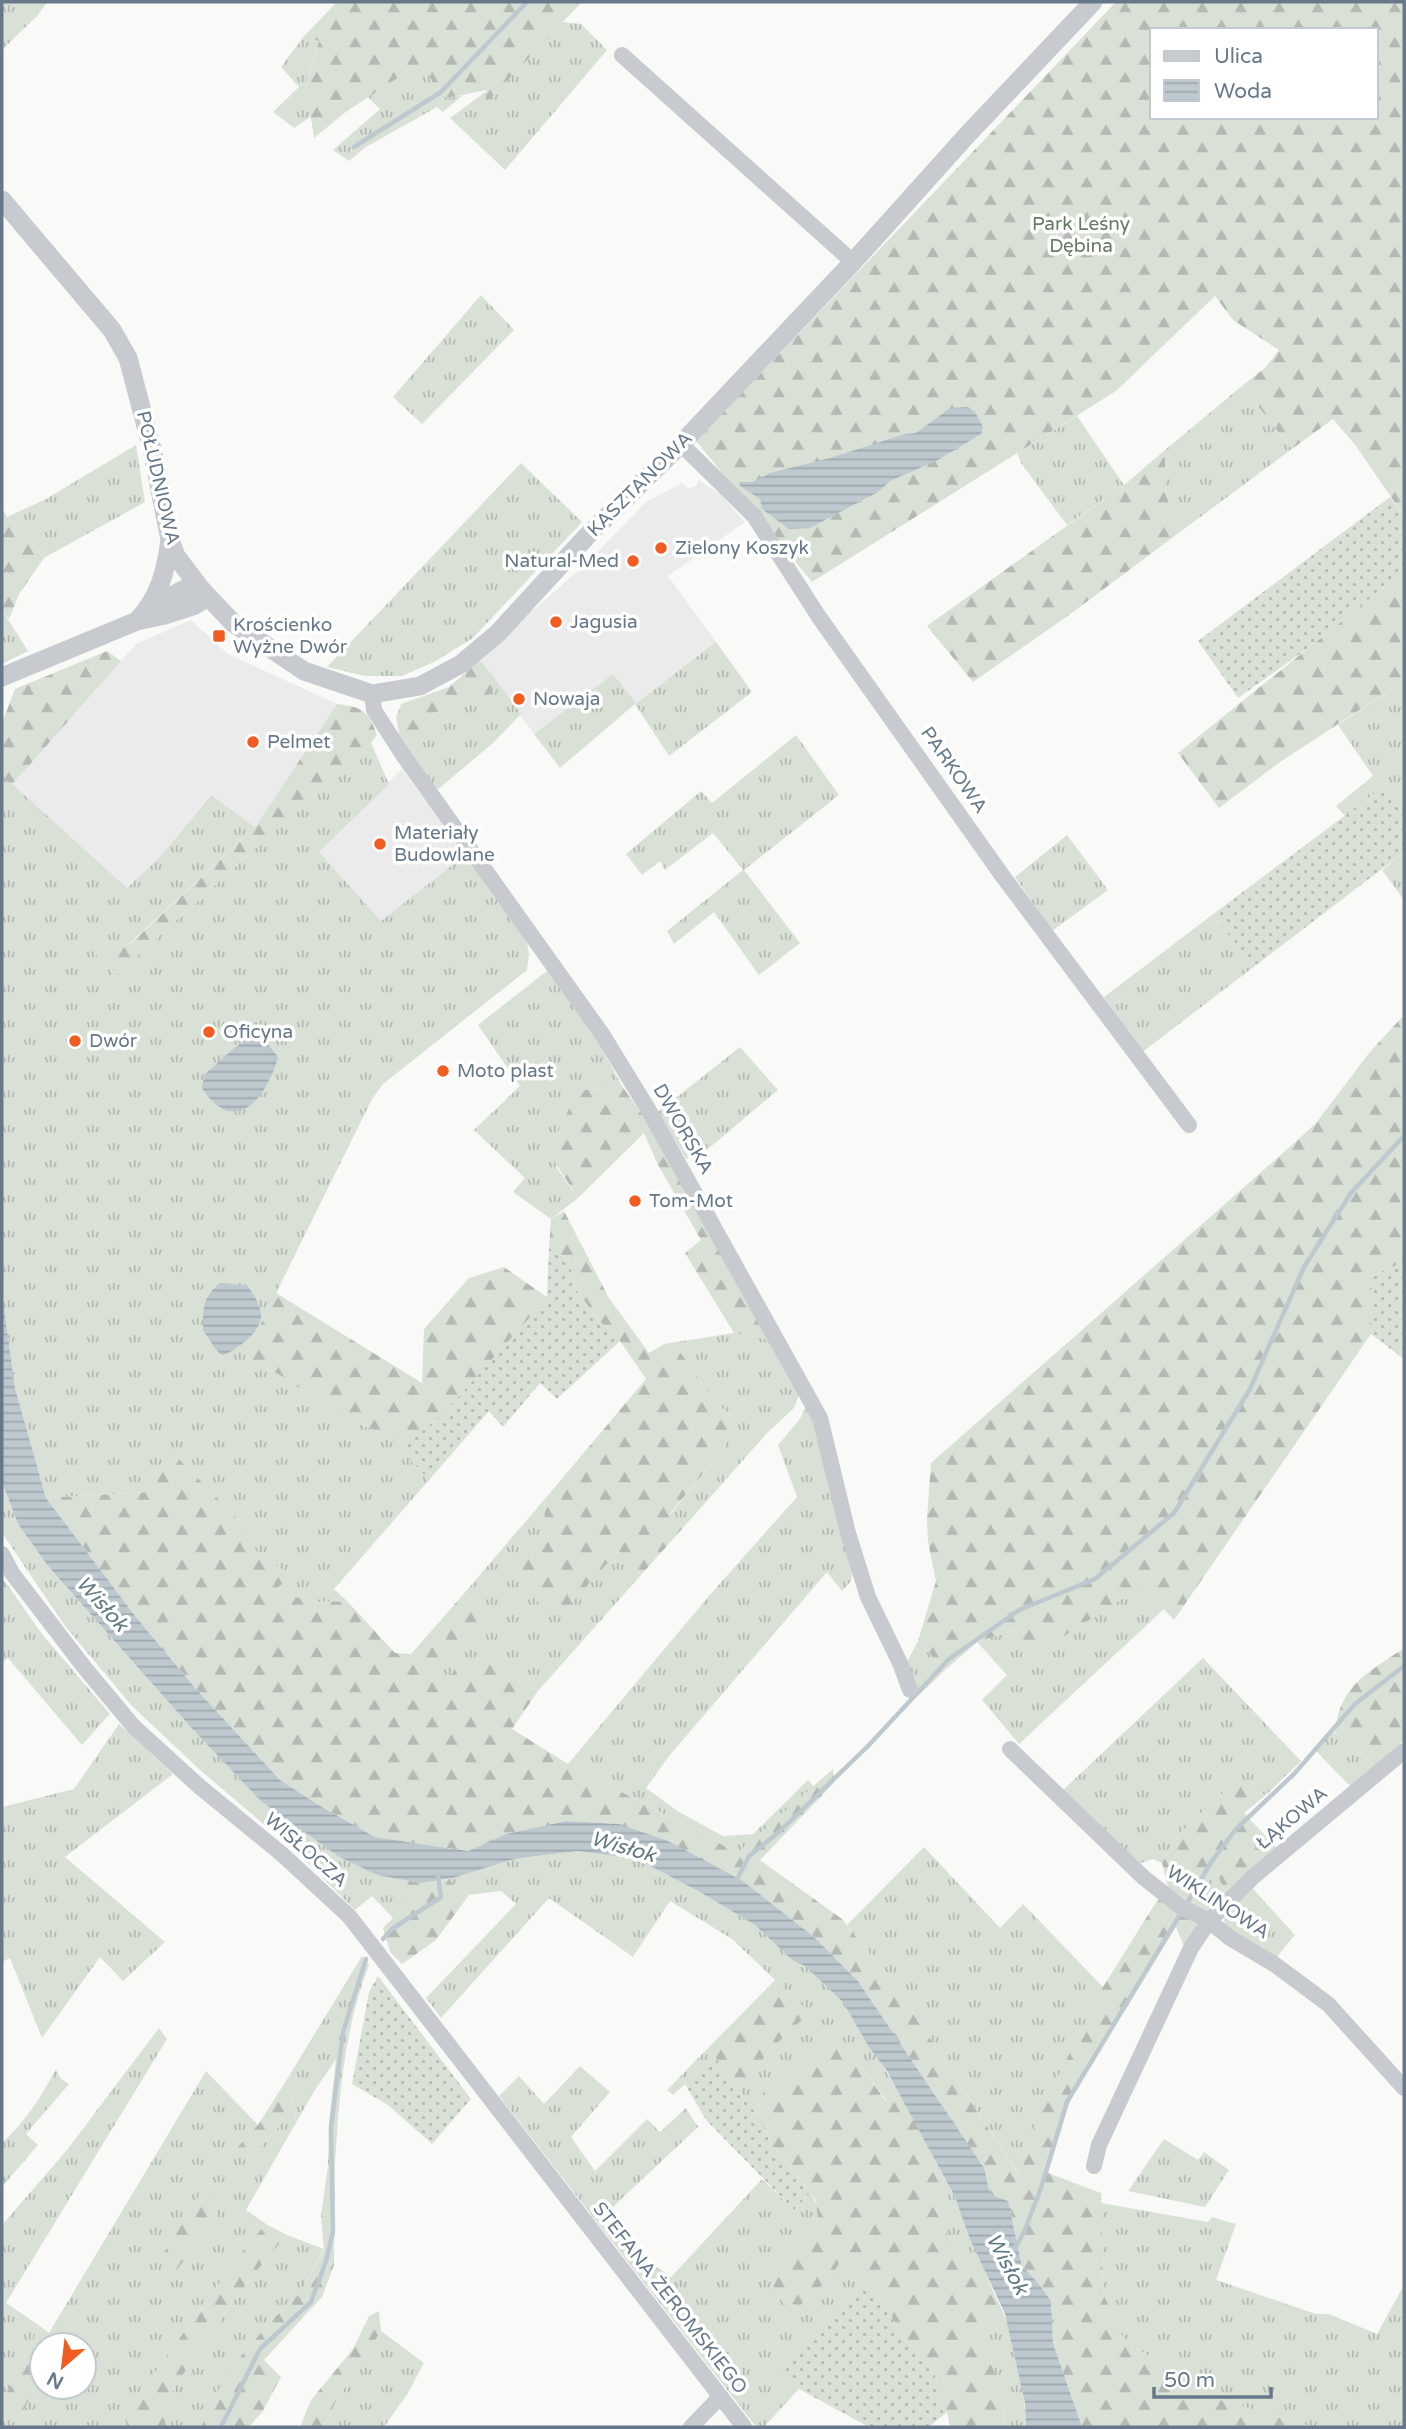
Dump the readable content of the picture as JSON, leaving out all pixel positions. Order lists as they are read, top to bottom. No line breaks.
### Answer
{"streets":{"street":["POŁUDNIOWA","KASZTANOWA","PARKOWA","DWORSKA","ŁĄKOWA","WISŁOCZA","WIKLINOWA","STEFANA ŻEROMSKIEGO"]},"crossings":[["POŁUDNIOWA","KASZTANOWA"],["POŁUDNIOWA","DWORSKA"],["KASZTANOWA","PARKOWA"],["KASZTANOWA","DWORSKA"],["ŁĄKOWA","WIKLINOWA"],["WISŁOCZA","STEFANA ŻEROMSKIEGO"]],"water":["Wisłok"],"parks":["Park Leśny Dębina"],"places":{"other":["Zielony Koszyk","Natural-Med","Jagusia","Nowaja","Pelmet","Materiały Budowlane","Oficyna","Dwór","Moto plast","Tom-Mot"],"transit":["Krościenko Wyżne Dwór"]},"legend":["Ulica","Woda"],"scale_bar":"50 m","north":"bottom left"}
